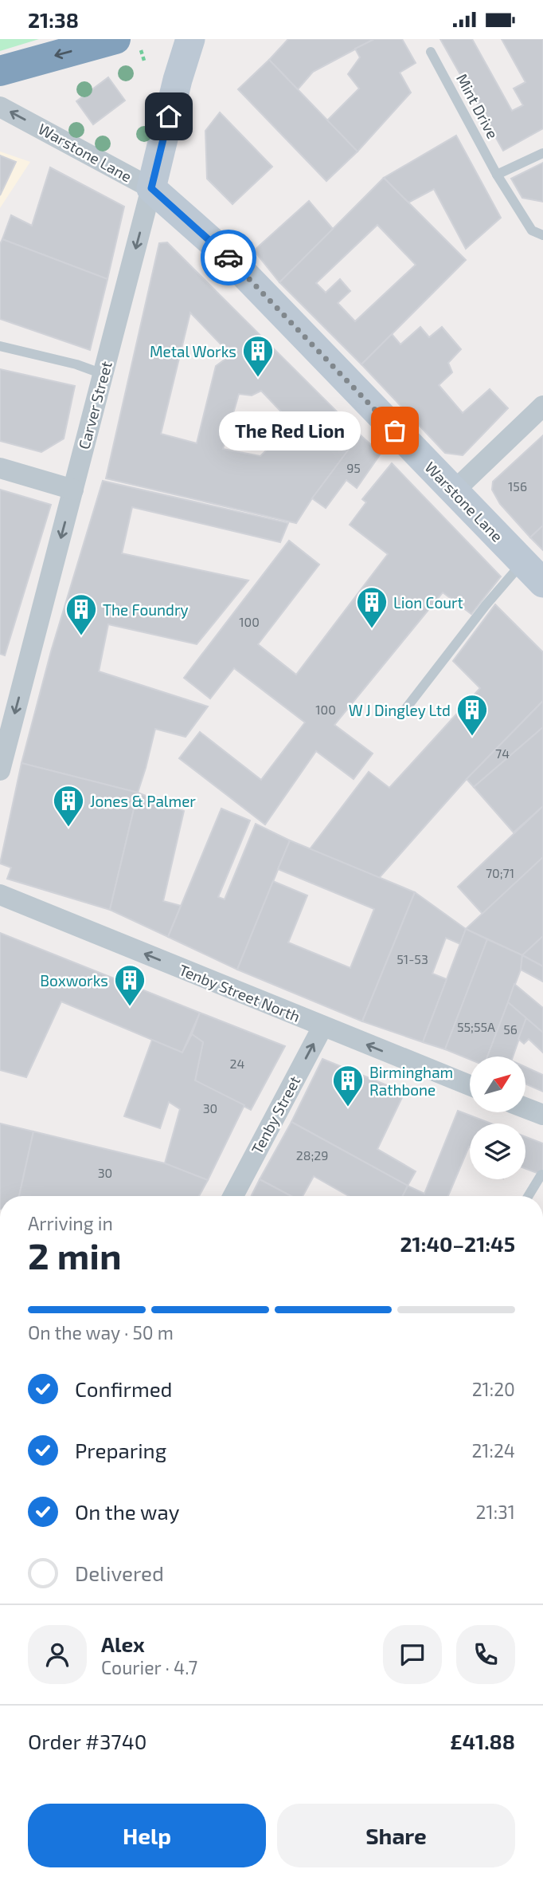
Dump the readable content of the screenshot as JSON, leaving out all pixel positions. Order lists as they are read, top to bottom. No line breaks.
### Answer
{"streets":{"street":["Warstone Lane","Carver Street","Tenby Street North","Tenby Street"],"lane":["Mint Drive"]},"crossings":[["Warstone Lane","Carver Street"],["Tenby Street North","Tenby Street"]],"one_way":["Carver Street","Tenby Street North","Tenby Street"],"places":{"building":["Metal Works","Lion Court","The Foundry","W J Dingley Ltd","Jones & Palmer","Boxworks","Birmingham Rathbone"],"other":["The Red Lion"]},"house_numbers":["95","156","100","100","74","70;71","51-53","55;55A","56","24","30","28;29","30"],"north":"top right","page":{"status":"21:38","bubble":"The Red Lion","heading":["2 min","Arriving in","21:40–21:45"],"panel":["Alex","Courier · 4.7","Order #3740","£41.88"],"bar":"On the way · 50 m","list":[["Confirmed","21:20"],["Preparing","21:24"],["On the way","21:31"],"Delivered"],"buttons":["Help","Share"]}}
